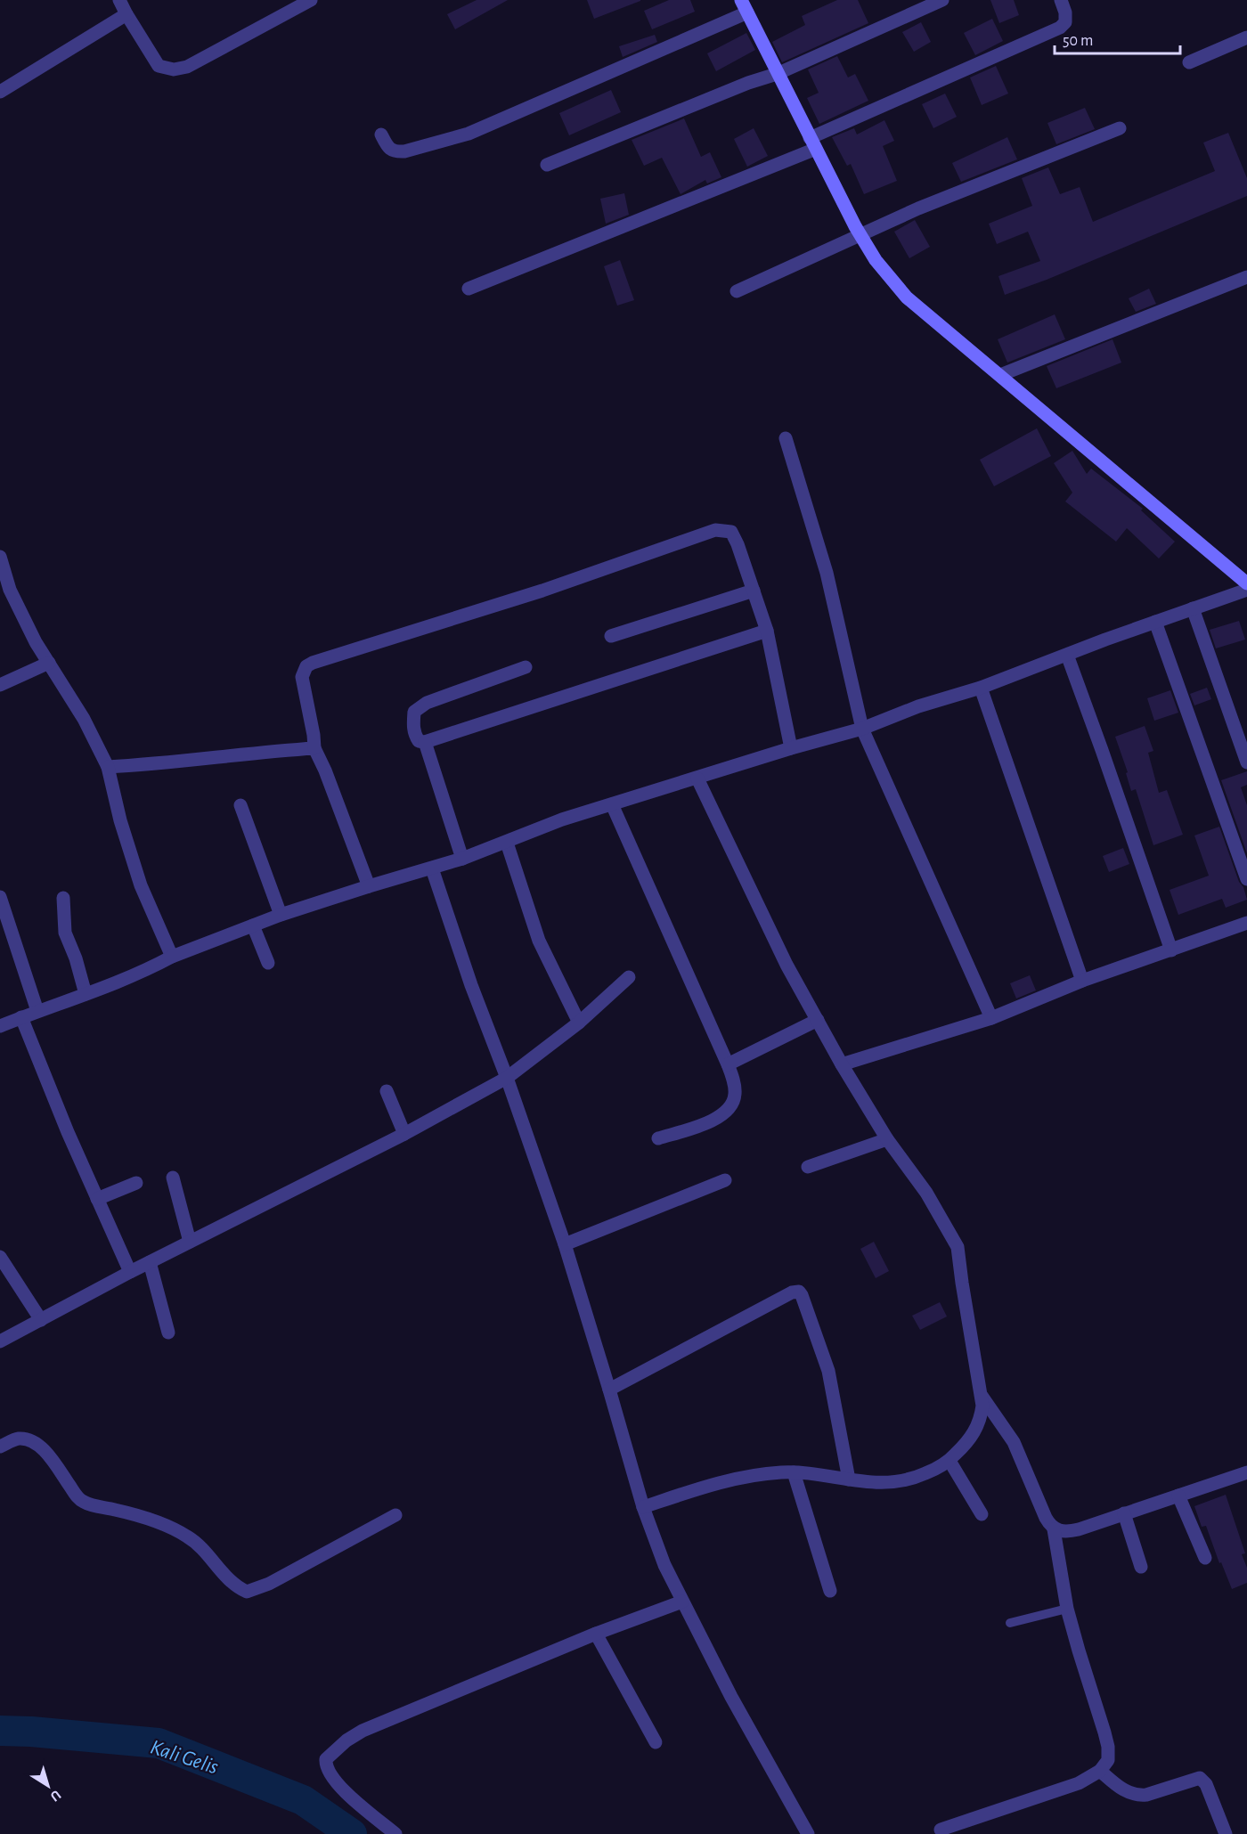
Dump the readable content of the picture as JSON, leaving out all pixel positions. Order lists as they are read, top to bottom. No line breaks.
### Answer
{"water":["Kali Gelis"],"scale_bar":"50 m","north":"bottom right"}
